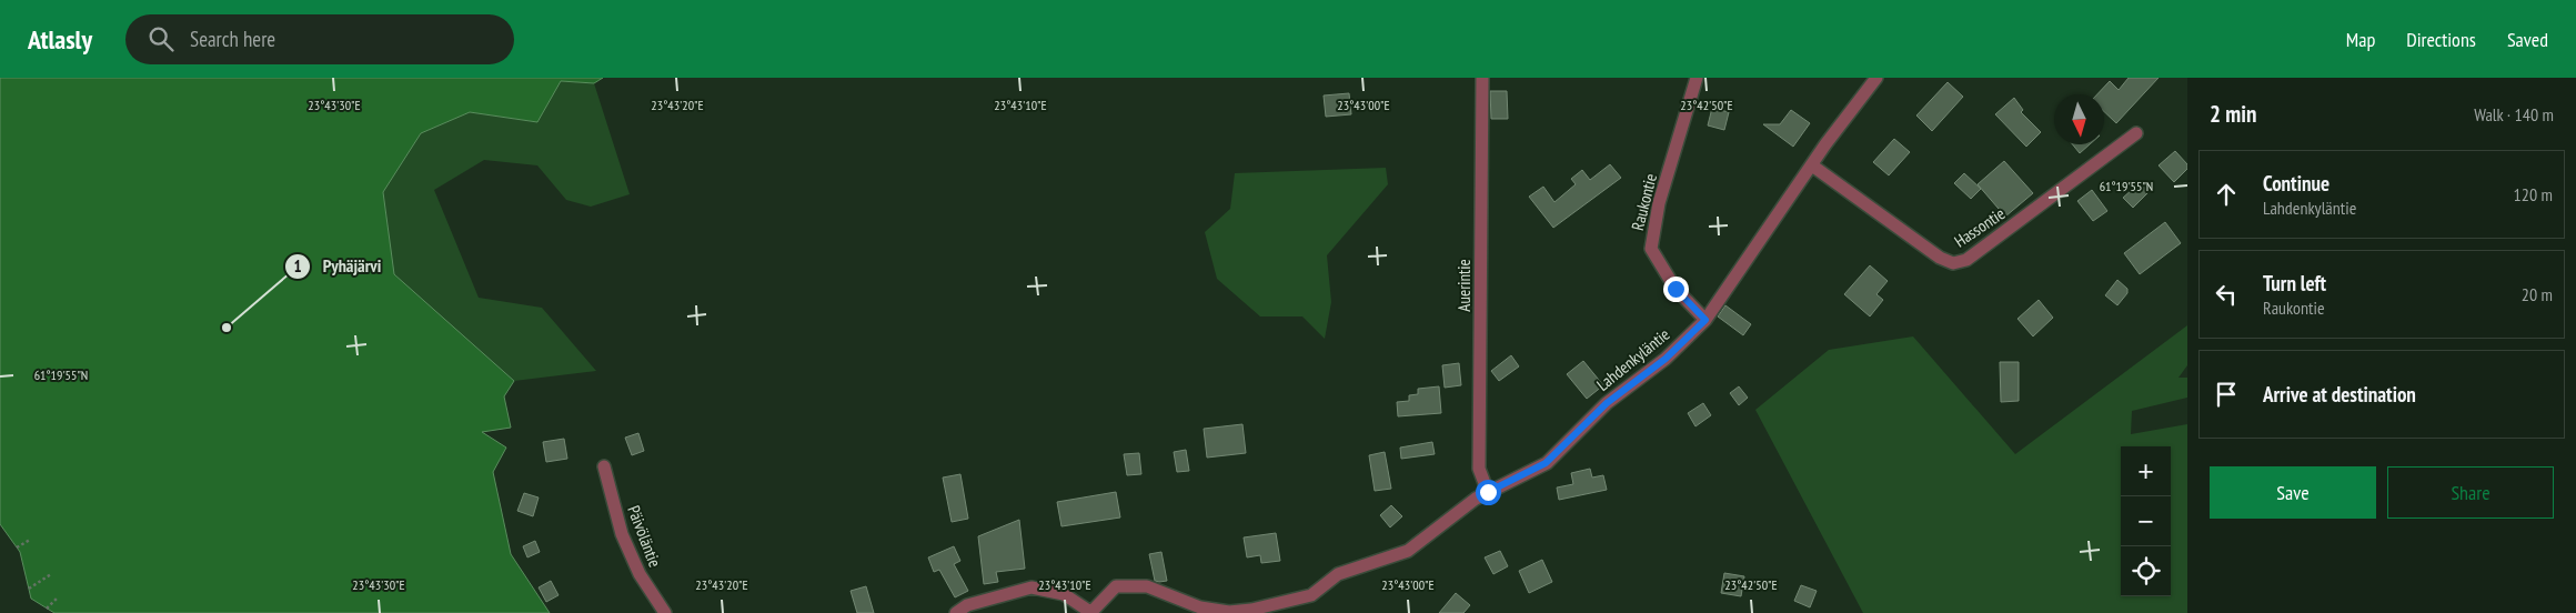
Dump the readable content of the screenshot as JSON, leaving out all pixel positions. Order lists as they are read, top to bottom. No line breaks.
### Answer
{"streets":{"street":["Raukontie","Hassontie","Auerintie","Lahdenkyläntie","Päivöläntie"]},"crossings":[["Raukontie","Lahdenkyläntie"],["Hassontie","Lahdenkyläntie"],["Auerintie","Lahdenkyläntie"]],"places":["Pyhäjärvi"],"north":"bottom","page":{"header":"Atlasly","search":"Search here","nav":["Map","Directions","Saved"],"heading":["2 min","Walk · 140 m"],"list":[["Continue","Lahdenkyläntie","120 m"],["Turn left","Raukontie","20 m"],"Arrive at destination"],"map_buttons":["+","−"],"buttons":["Save","Share"]},"coordinates":["23°43'30\"E","23°43'20\"E","23°43'10\"E","23°43'00\"E","23°42'50\"E","61°19'55\"N"]}
